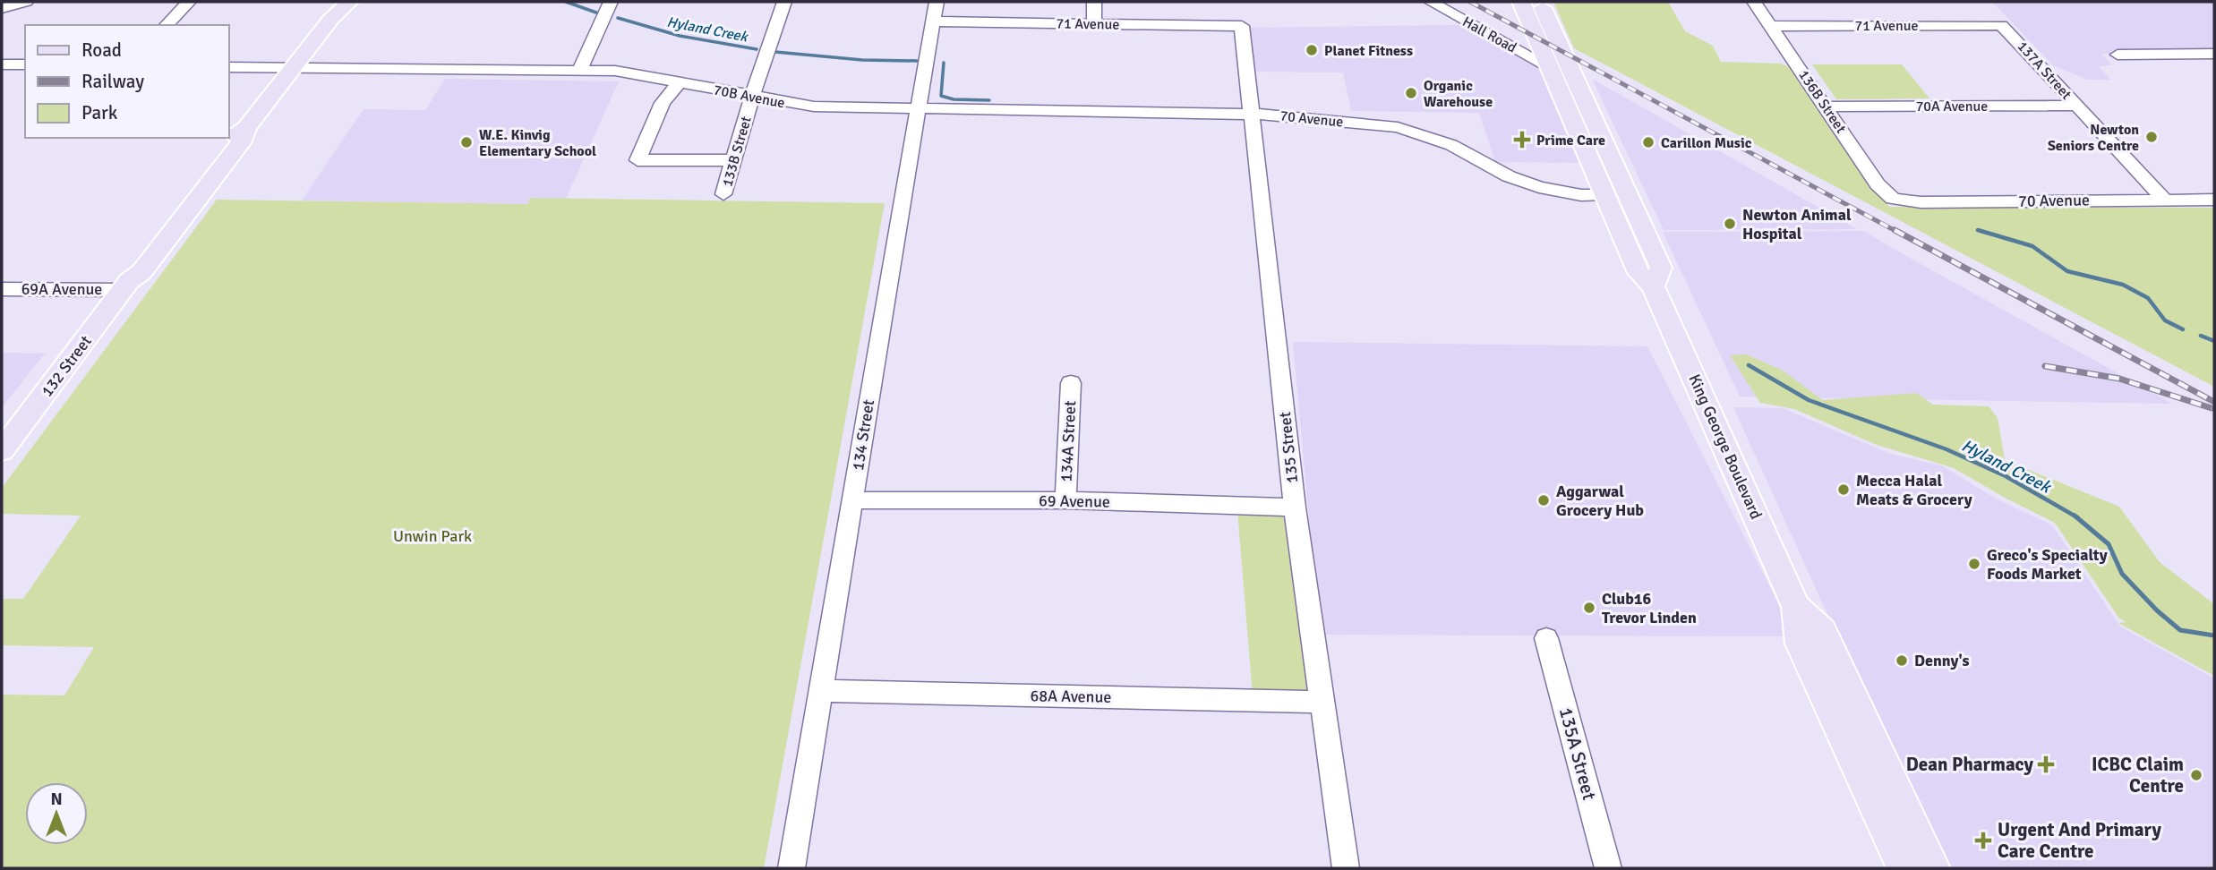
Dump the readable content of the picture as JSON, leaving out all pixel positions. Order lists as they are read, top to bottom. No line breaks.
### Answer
{"streets":{"main road":["132 Street","King George Boulevard"],"street":["71 Avenue","Hall Road","137A Street","70B Avenue","136B Street","70A Avenue","70 Avenue","133B Street","69A Avenue","134 Street","134A Street","135 Street","69 Avenue","68A Avenue","135A Street"]},"crossings":[["71 Avenue","137A Street"],["71 Avenue","136B Street"],["71 Avenue","134 Street"],["71 Avenue","135 Street"],["Hall Road","King George Boulevard"],["137A Street","70A Avenue"],["137A Street","70 Avenue"],["70B Avenue","70 Avenue"],["70B Avenue","133B Street"],["70B Avenue","132 Street"],["70B Avenue","134 Street"],["70B Avenue","135 Street"],["136B Street","70A Avenue"],["136B Street","70 Avenue"],["70 Avenue","King George Boulevard"],["69A Avenue","132 Street"],["134 Street","69 Avenue"],["134 Street","68A Avenue"],["134A Street","69 Avenue"],["135 Street","69 Avenue"],["135 Street","68A Avenue"]],"water":["Hyland Creek"],"parks":["Unwin Park"],"places":{"other":["Planet Fitness","Organic Warehouse","Newton Seniors Centre","W.E. Kinvig Elementary School","Carillon Music","Newton Animal Hospital","Mecca Halal Meats & Grocery","Aggarwal Grocery Hub","Greco's Specialty Foods Market","Club16 Trevor Linden","Denny's","ICBC Claim Centre"],"health":["Prime Care","Dean Pharmacy","Urgent And Primary Care Centre"]},"legend":["Road","Railway","Park"],"north":"top"}
